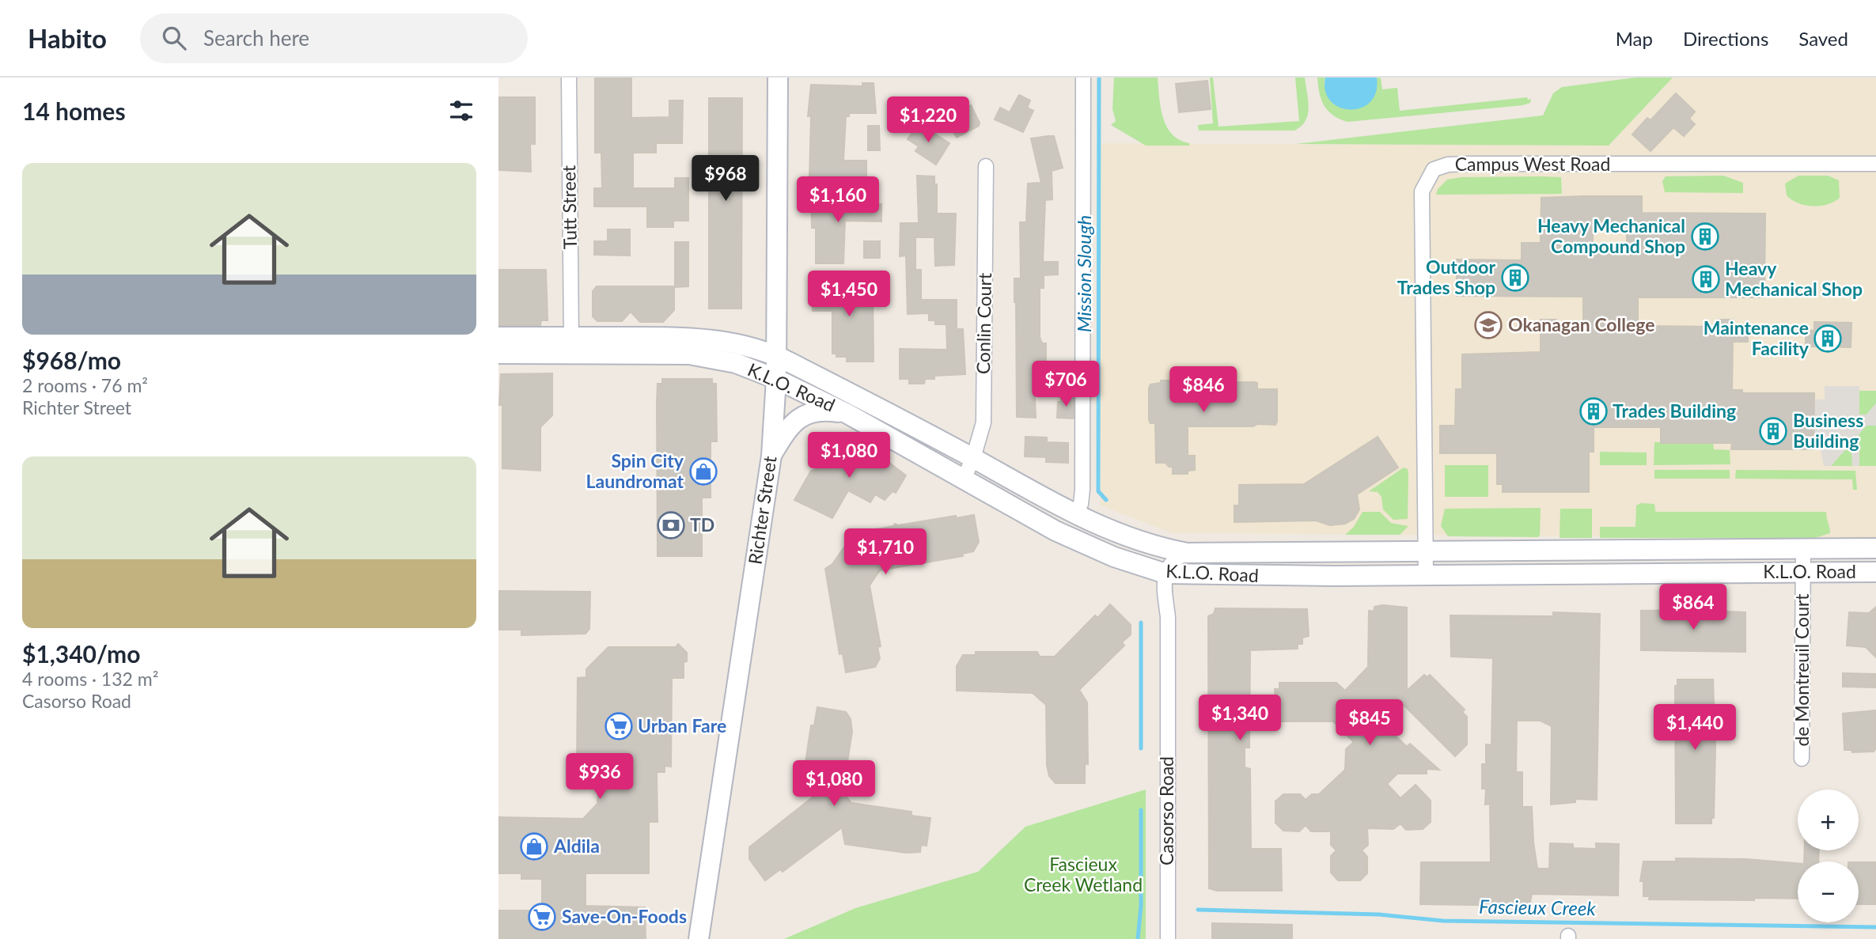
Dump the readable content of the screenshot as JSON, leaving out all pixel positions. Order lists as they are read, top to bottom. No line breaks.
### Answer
{"streets":{"main road":["K.L.O. Road","Richter Street"],"street":["Campus West Road","Tutt Street","Conlin Court","de Montreuil Court","Casorso Road"]},"crossings":[["Campus West Road","K.L.O. Road"],["Tutt Street","K.L.O. Road"],["Conlin Court","K.L.O. Road"],["K.L.O. Road","Richter Street"],["K.L.O. Road","de Montreuil Court"],["K.L.O. Road","Casorso Road"]],"water":["Mission Slough","Fascieux Creek"],"parks":["Fascieux Creek Wetland"],"places":{"building":["Heavy Mechanical Compound Shop","Outdoor Trades Shop","Heavy Mechanical Shop","Maintenance Facility","Trades Building","Business Building"],"school or university":["Okanagan College"],"shop":["Spin City Laundromat","Aldila"],"bank":["TD"],"supermarket":["Urban Fare","Save-On-Foods"]},"page":{"header":"Habito","search":"Search here","nav":["Map","Directions","Saved"],"heading":"14 homes","price":["$1,220","$968","$1,160","$1,450","$706","$846","$1,080","$1,710","$864","$1,340","$845","$1,440","$936","$1,080"],"list":[{"name":"$968/mo","note":"2 rooms · 76 m² · Richter Street"},{"name":"$1,340/mo","note":"4 rooms · 132 m² · Casorso Road"}],"map_buttons":["+","−"]}}
